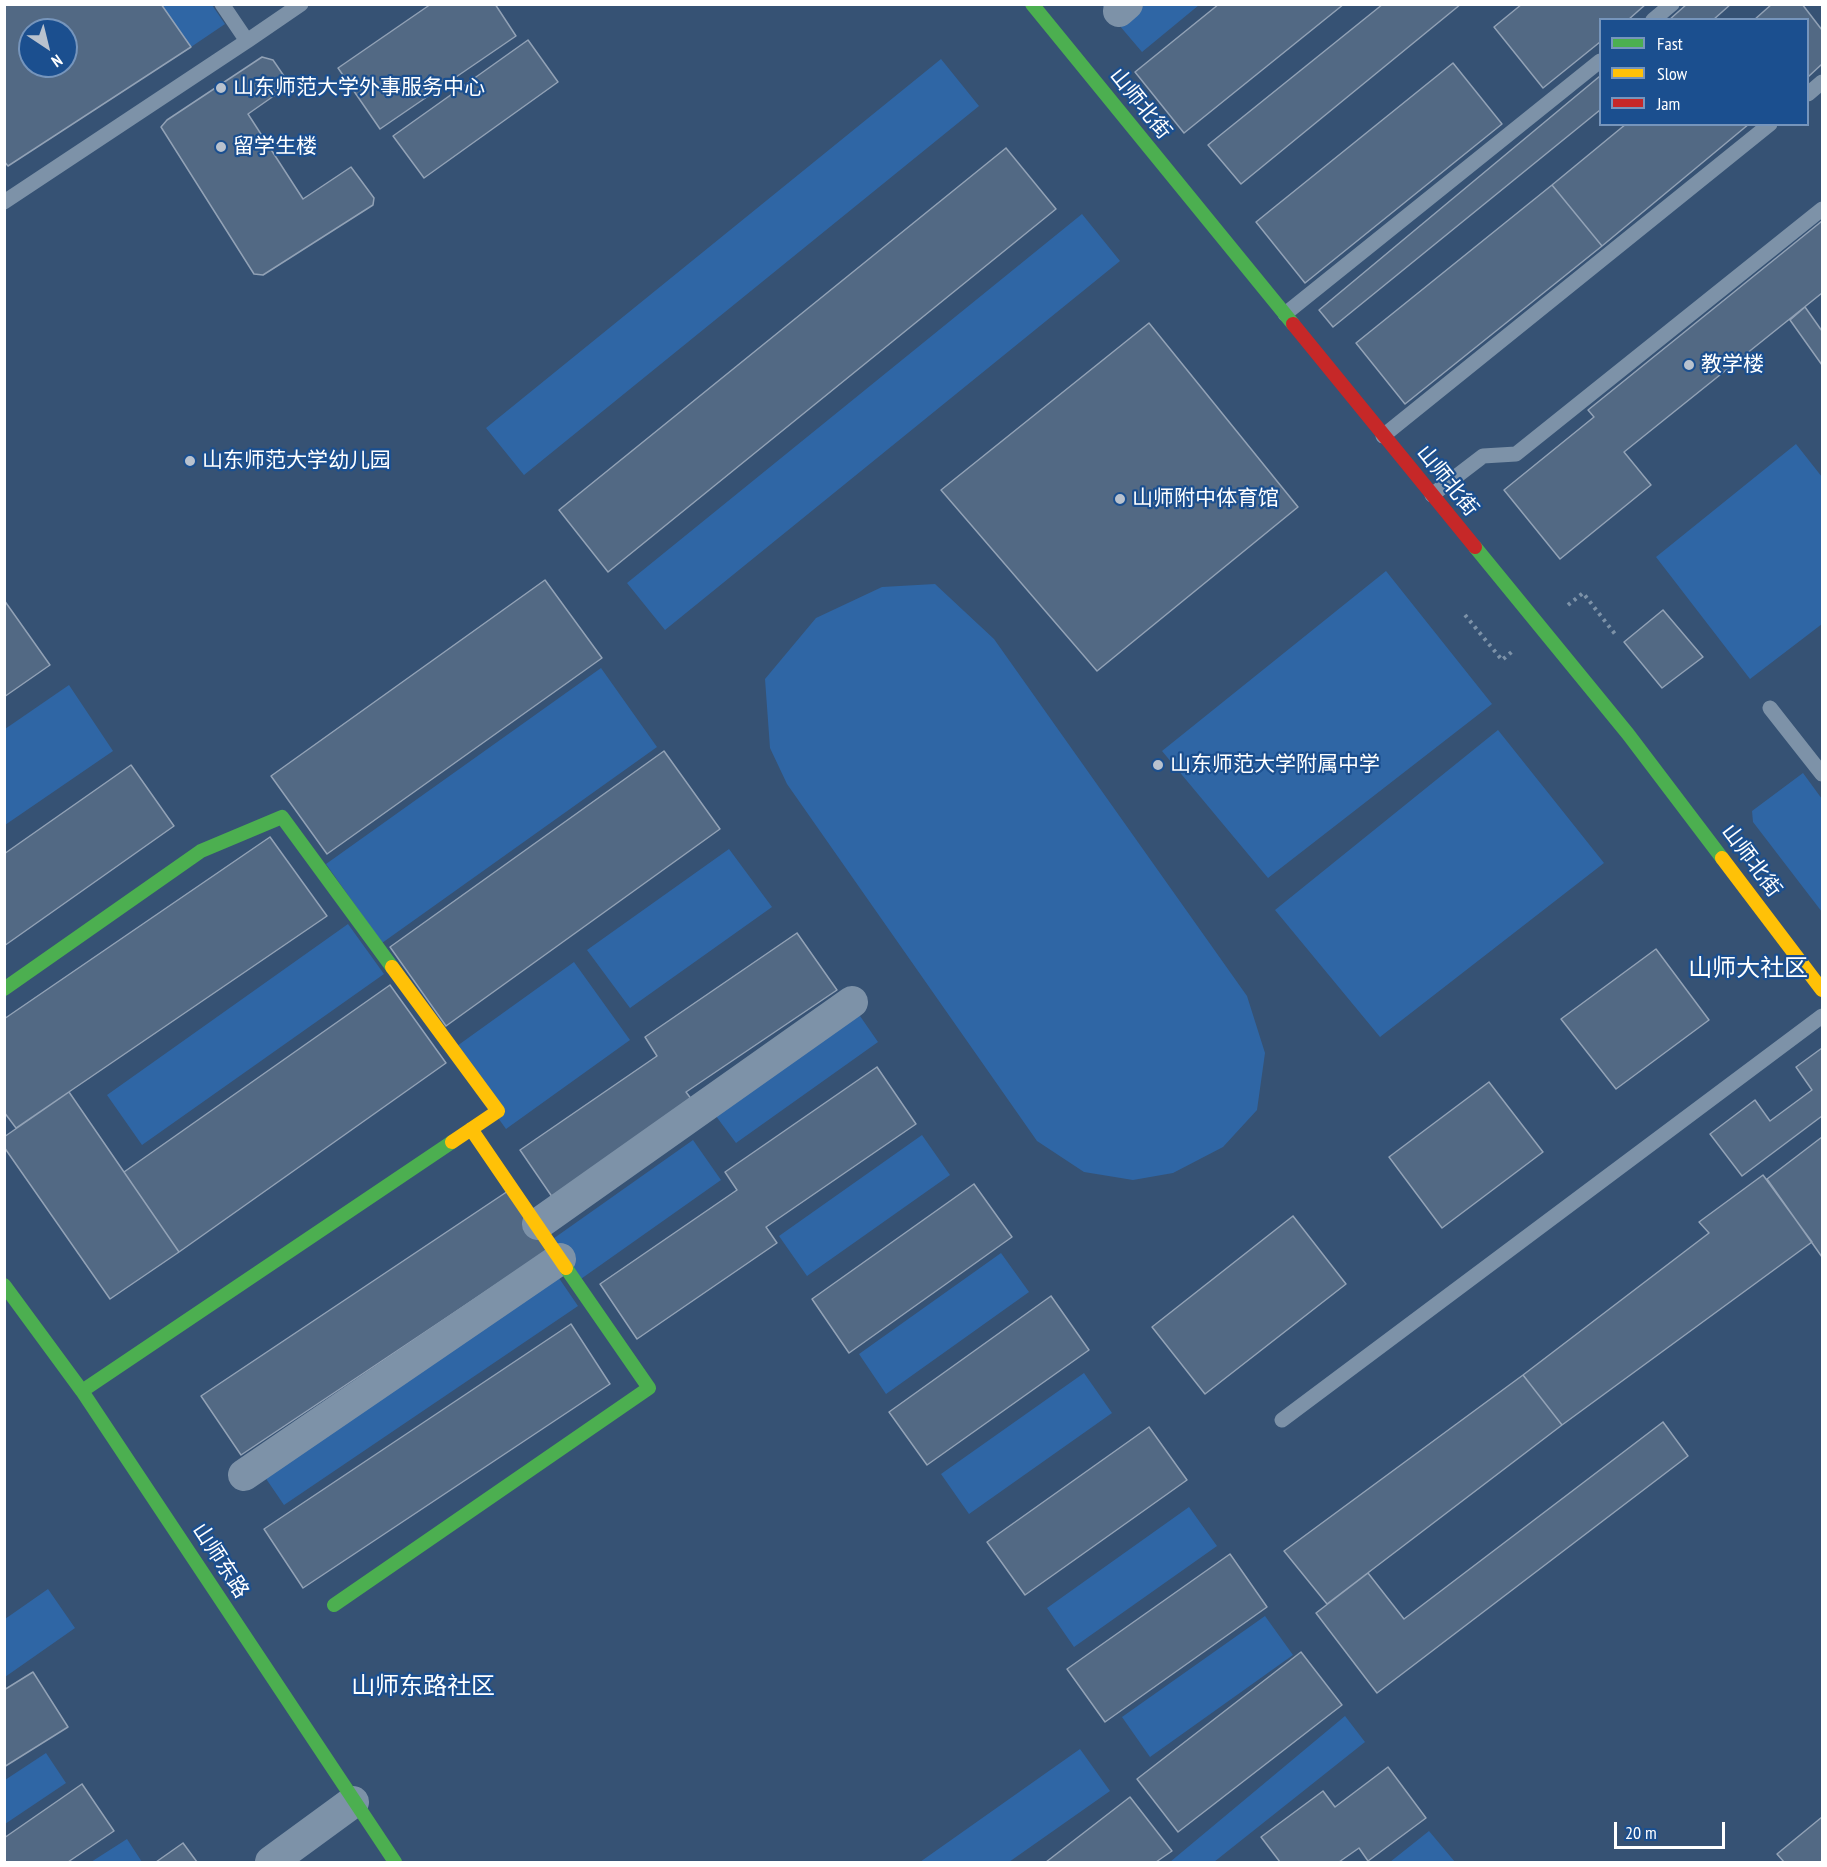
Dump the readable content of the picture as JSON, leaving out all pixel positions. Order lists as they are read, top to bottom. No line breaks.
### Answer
{"streets":{"street":["山师北街","山师东路"]},"districts":["山师大社区","山师东路社区"],"places":["山东师范大学外事服务中心","留学生楼","教学楼","山东师范大学幼儿园","山师附中体育馆","山东师范大学附属中学"],"legend":["Fast","Slow","Jam"],"scale_bar":"20 m","north":"bottom right"}
